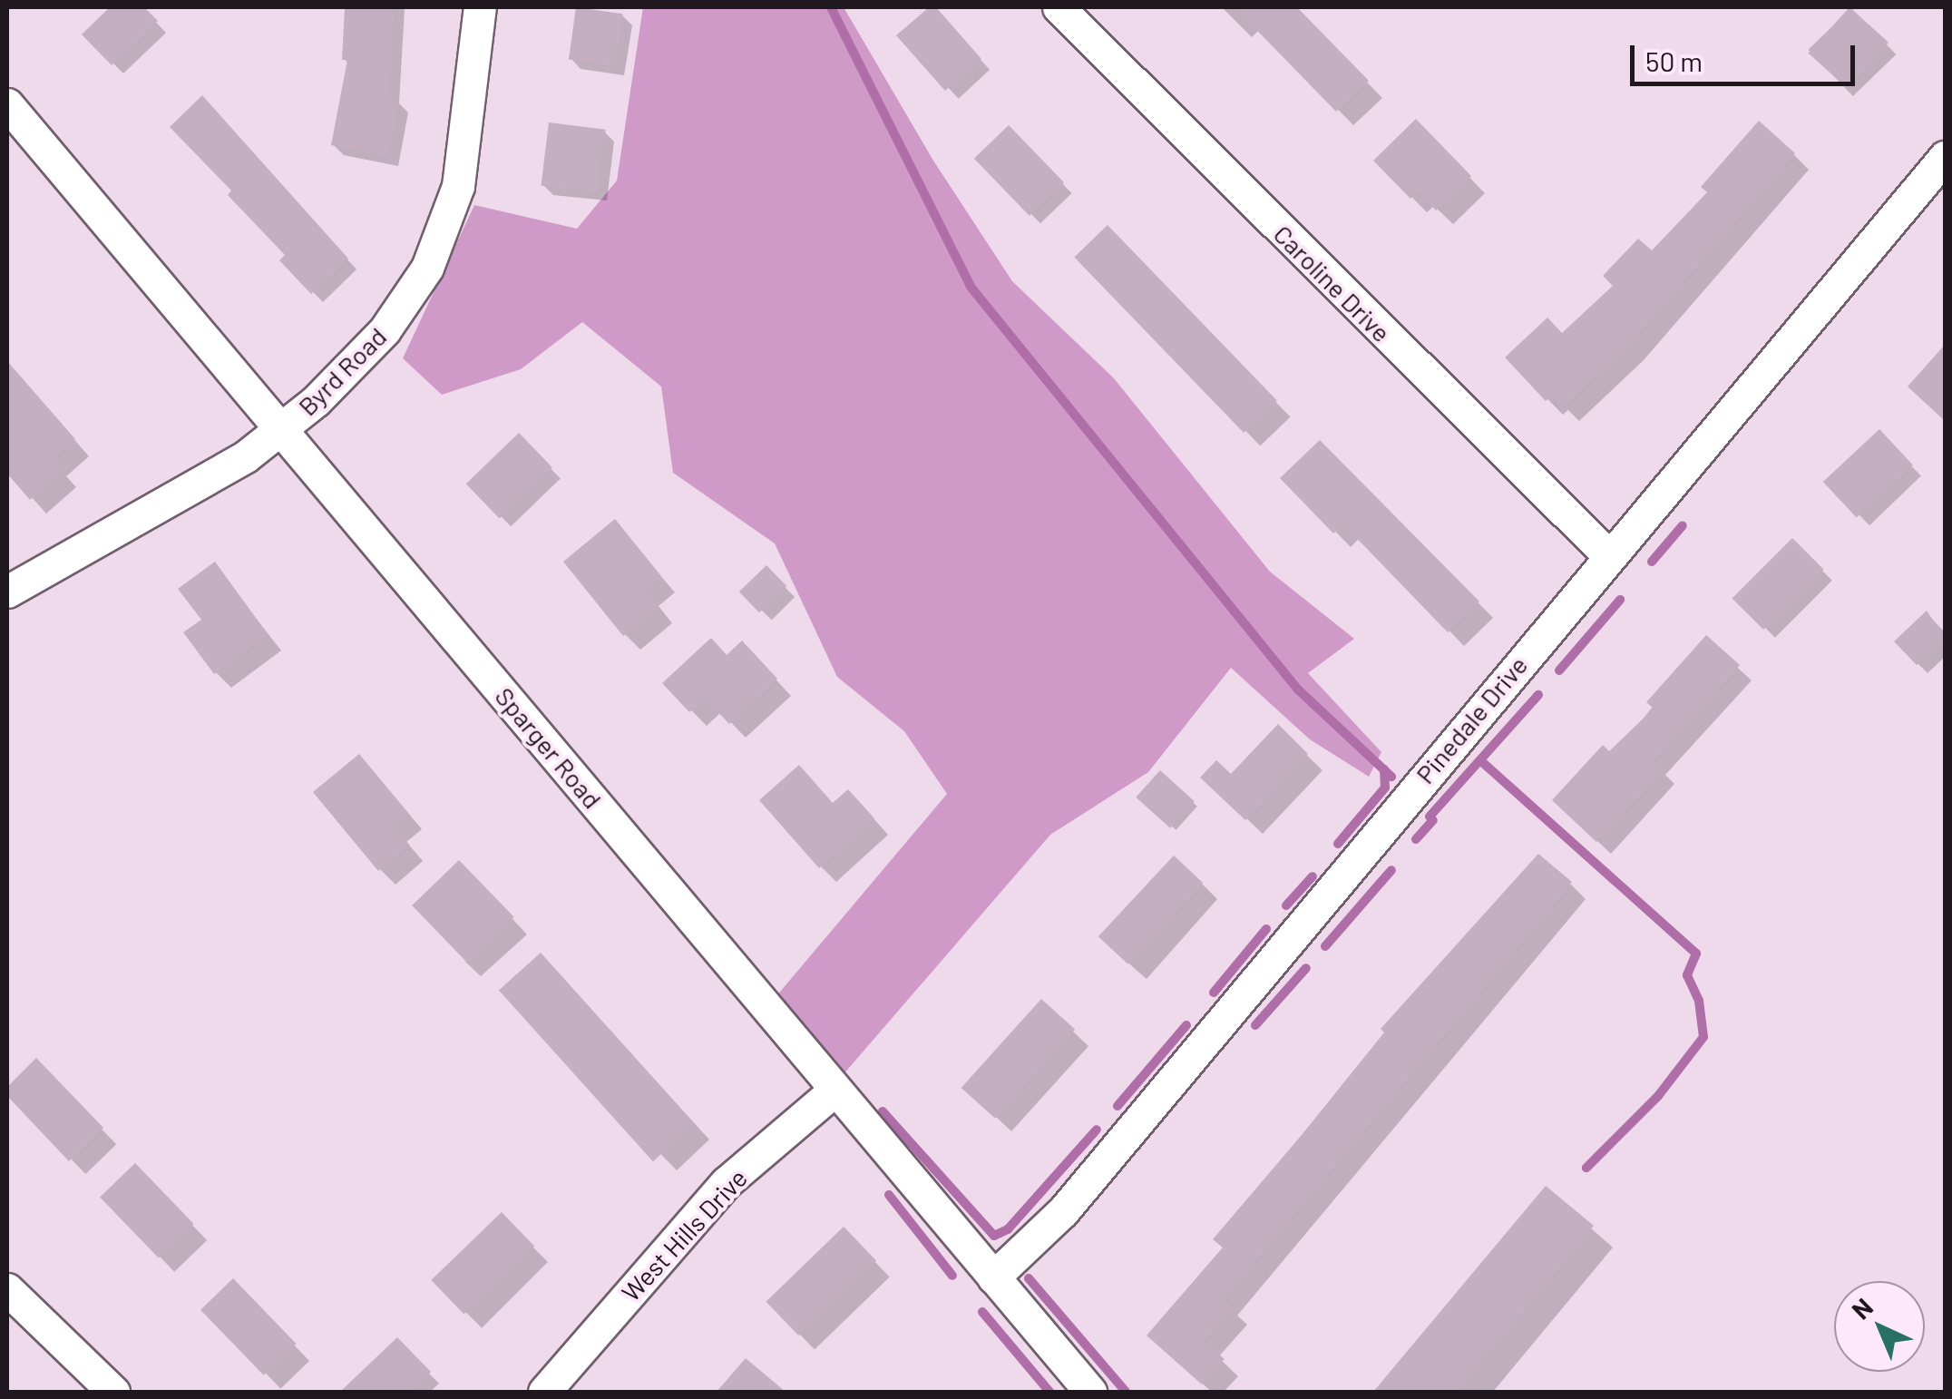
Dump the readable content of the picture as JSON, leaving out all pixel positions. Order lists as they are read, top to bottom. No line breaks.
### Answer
{"streets":{"street":["Caroline Drive","Byrd Road","Pinedale Drive","Sparger Road","West Hills Drive"]},"crossings":[["Caroline Drive","Pinedale Drive"],["Byrd Road","Sparger Road"],["Pinedale Drive","Sparger Road"],["Sparger Road","West Hills Drive"]],"scale_bar":"50 m","north":"top left"}
